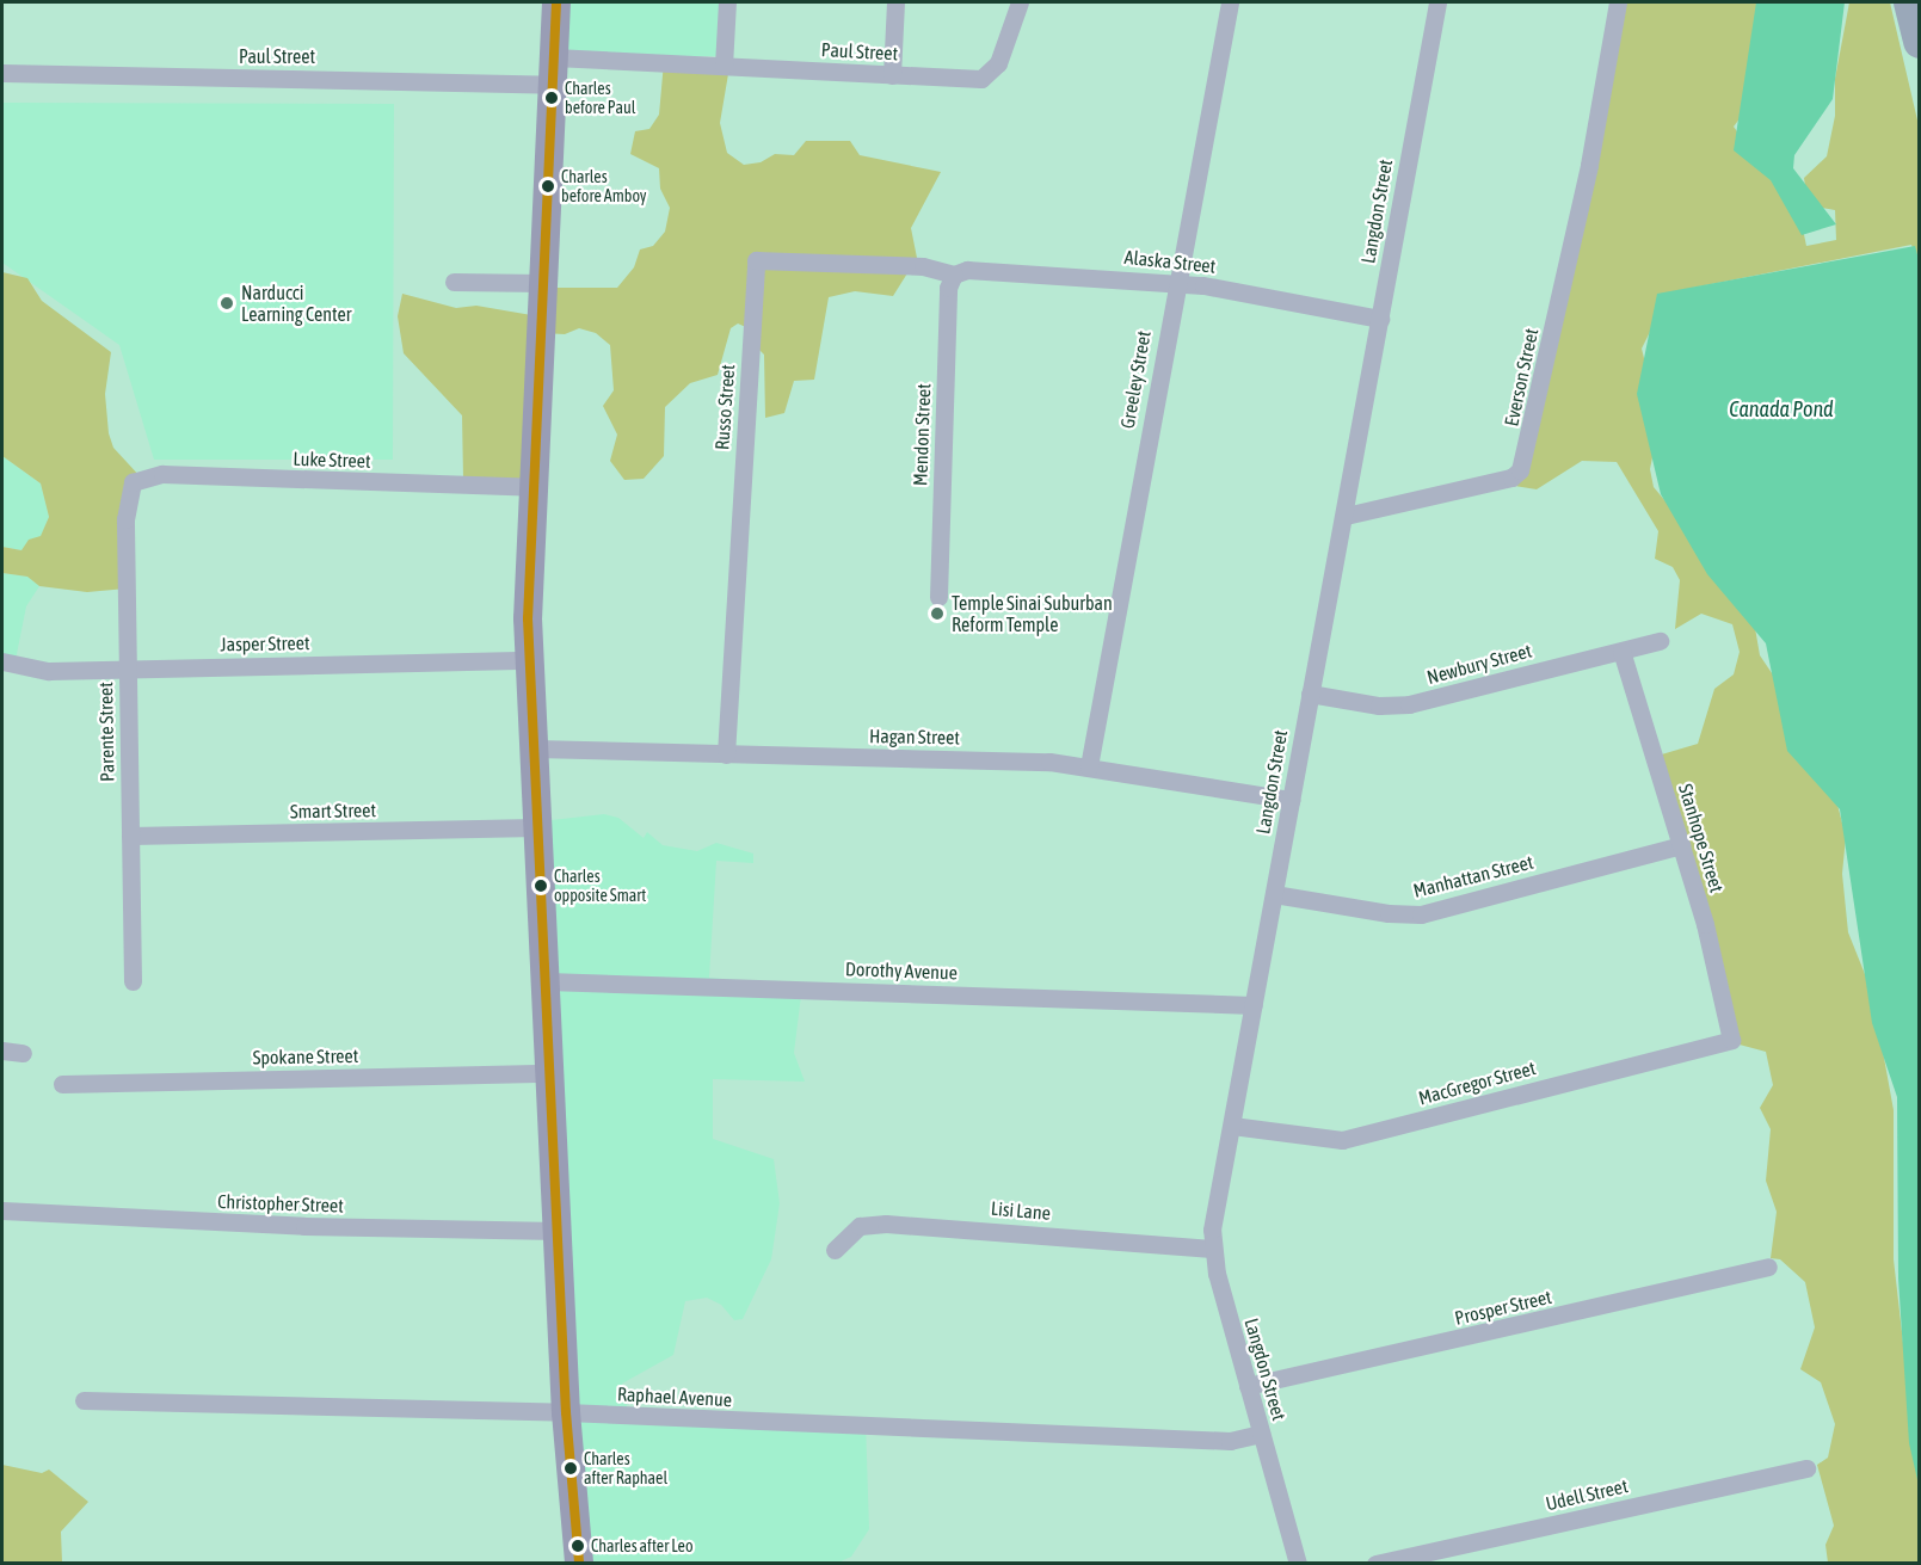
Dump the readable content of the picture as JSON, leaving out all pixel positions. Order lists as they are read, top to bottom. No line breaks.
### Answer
{"streets":{"street":["Paul Street","Langdon Street","Alaska Street","Everson Street","Greeley Street","Russo Street","Mendon Street","Luke Street","Jasper Street","Newbury Street","Parente Street","Hagan Street","Smart Street","Stanhope Street","Manhattan Street","Dorothy Avenue","Spokane Street","MacGregor Street","Christopher Street","Lisi Lane","Prosper Street","Raphael Avenue","Udell Street"]},"crossings":[["Langdon Street","Alaska Street"],["Langdon Street","Everson Street"],["Langdon Street","Newbury Street"],["Langdon Street","Hagan Street"],["Langdon Street","Manhattan Street"],["Langdon Street","Dorothy Avenue"],["Langdon Street","MacGregor Street"],["Langdon Street","Lisi Lane"],["Langdon Street","Prosper Street"],["Langdon Street","Raphael Avenue"],["Alaska Street","Greeley Street"],["Alaska Street","Russo Street"],["Alaska Street","Mendon Street"],["Greeley Street","Hagan Street"],["Russo Street","Mendon Street"],["Russo Street","Hagan Street"],["Luke Street","Parente Street"],["Jasper Street","Parente Street"],["Newbury Street","Stanhope Street"],["Parente Street","Smart Street"],["Stanhope Street","Manhattan Street"],["Stanhope Street","MacGregor Street"]],"water":["Canada Pond"],"places":["Charles before Paul","Charles before Amboy","Narducci Learning Center","Temple Sinai Suburban Reform Temple","Charles opposite Smart","Charles after Raphael","Charles after Leo"]}
